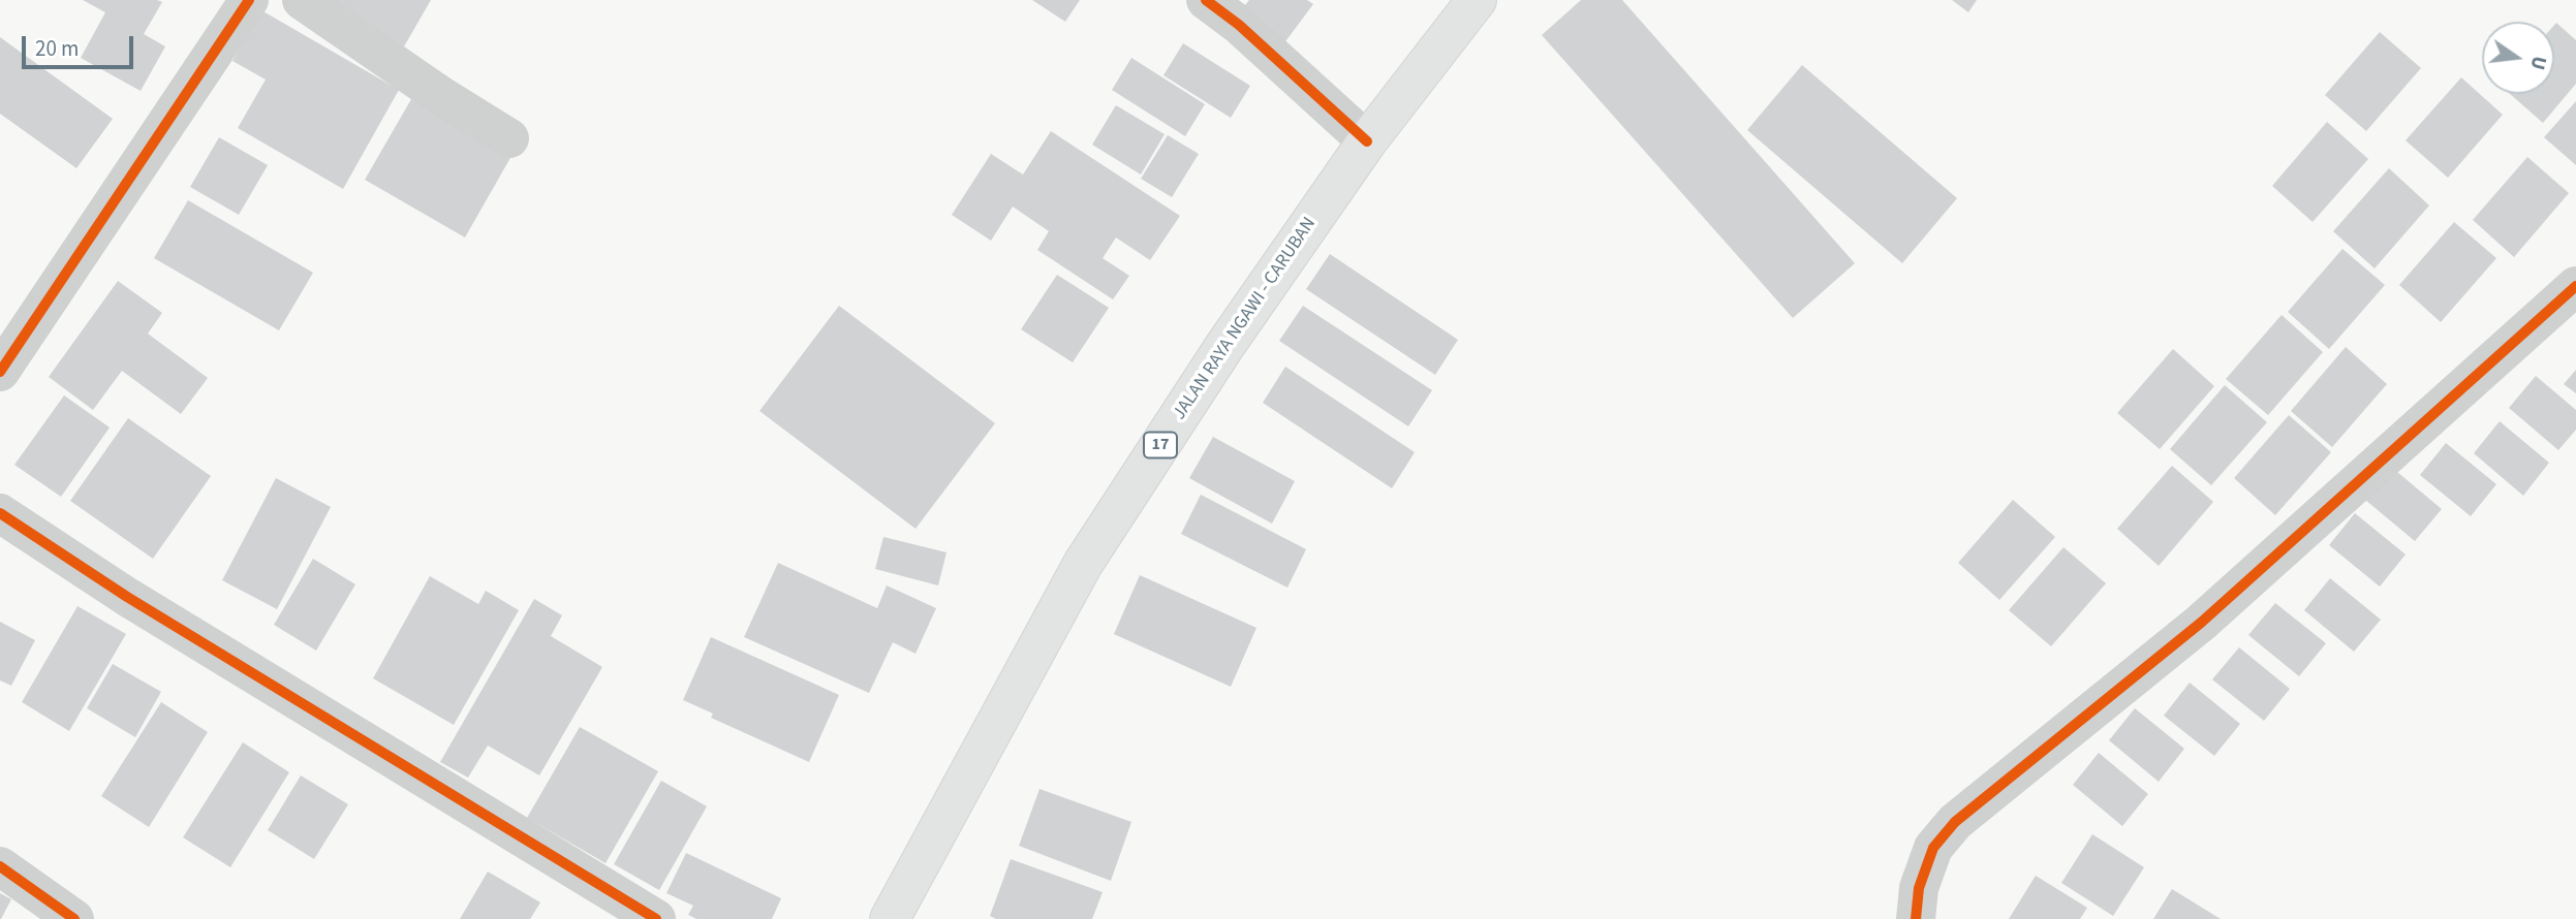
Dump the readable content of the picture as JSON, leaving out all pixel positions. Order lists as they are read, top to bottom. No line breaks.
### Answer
{"streets":{"highway":["JALAN RAYA NGAWI - CARUBAN","17"]},"scale_bar":"20 m","north":"right"}
